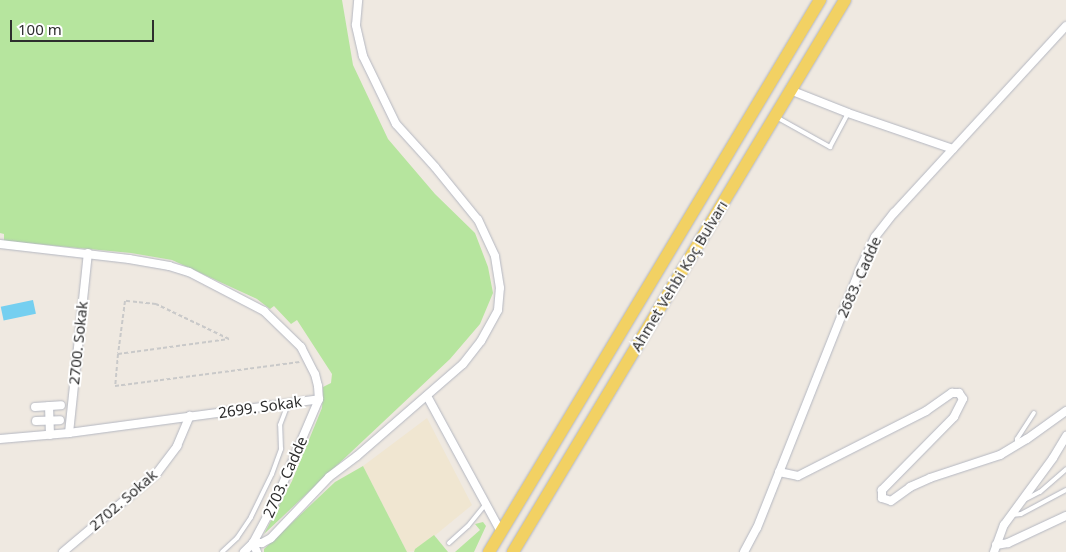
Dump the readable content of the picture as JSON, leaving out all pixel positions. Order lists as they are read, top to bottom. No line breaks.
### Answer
{"streets":{"main road":["Ahmet Vehbi Koç Bulvarı"],"street":["2683. Cadde","2700. Sokak","2699. Sokak","2703. Cadde","2702. Sokak"]},"crossings":[["2700. Sokak","2699. Sokak"],["2699. Sokak","2703. Cadde"],["2699. Sokak","2702. Sokak"]],"scale_bar":"100 m"}
